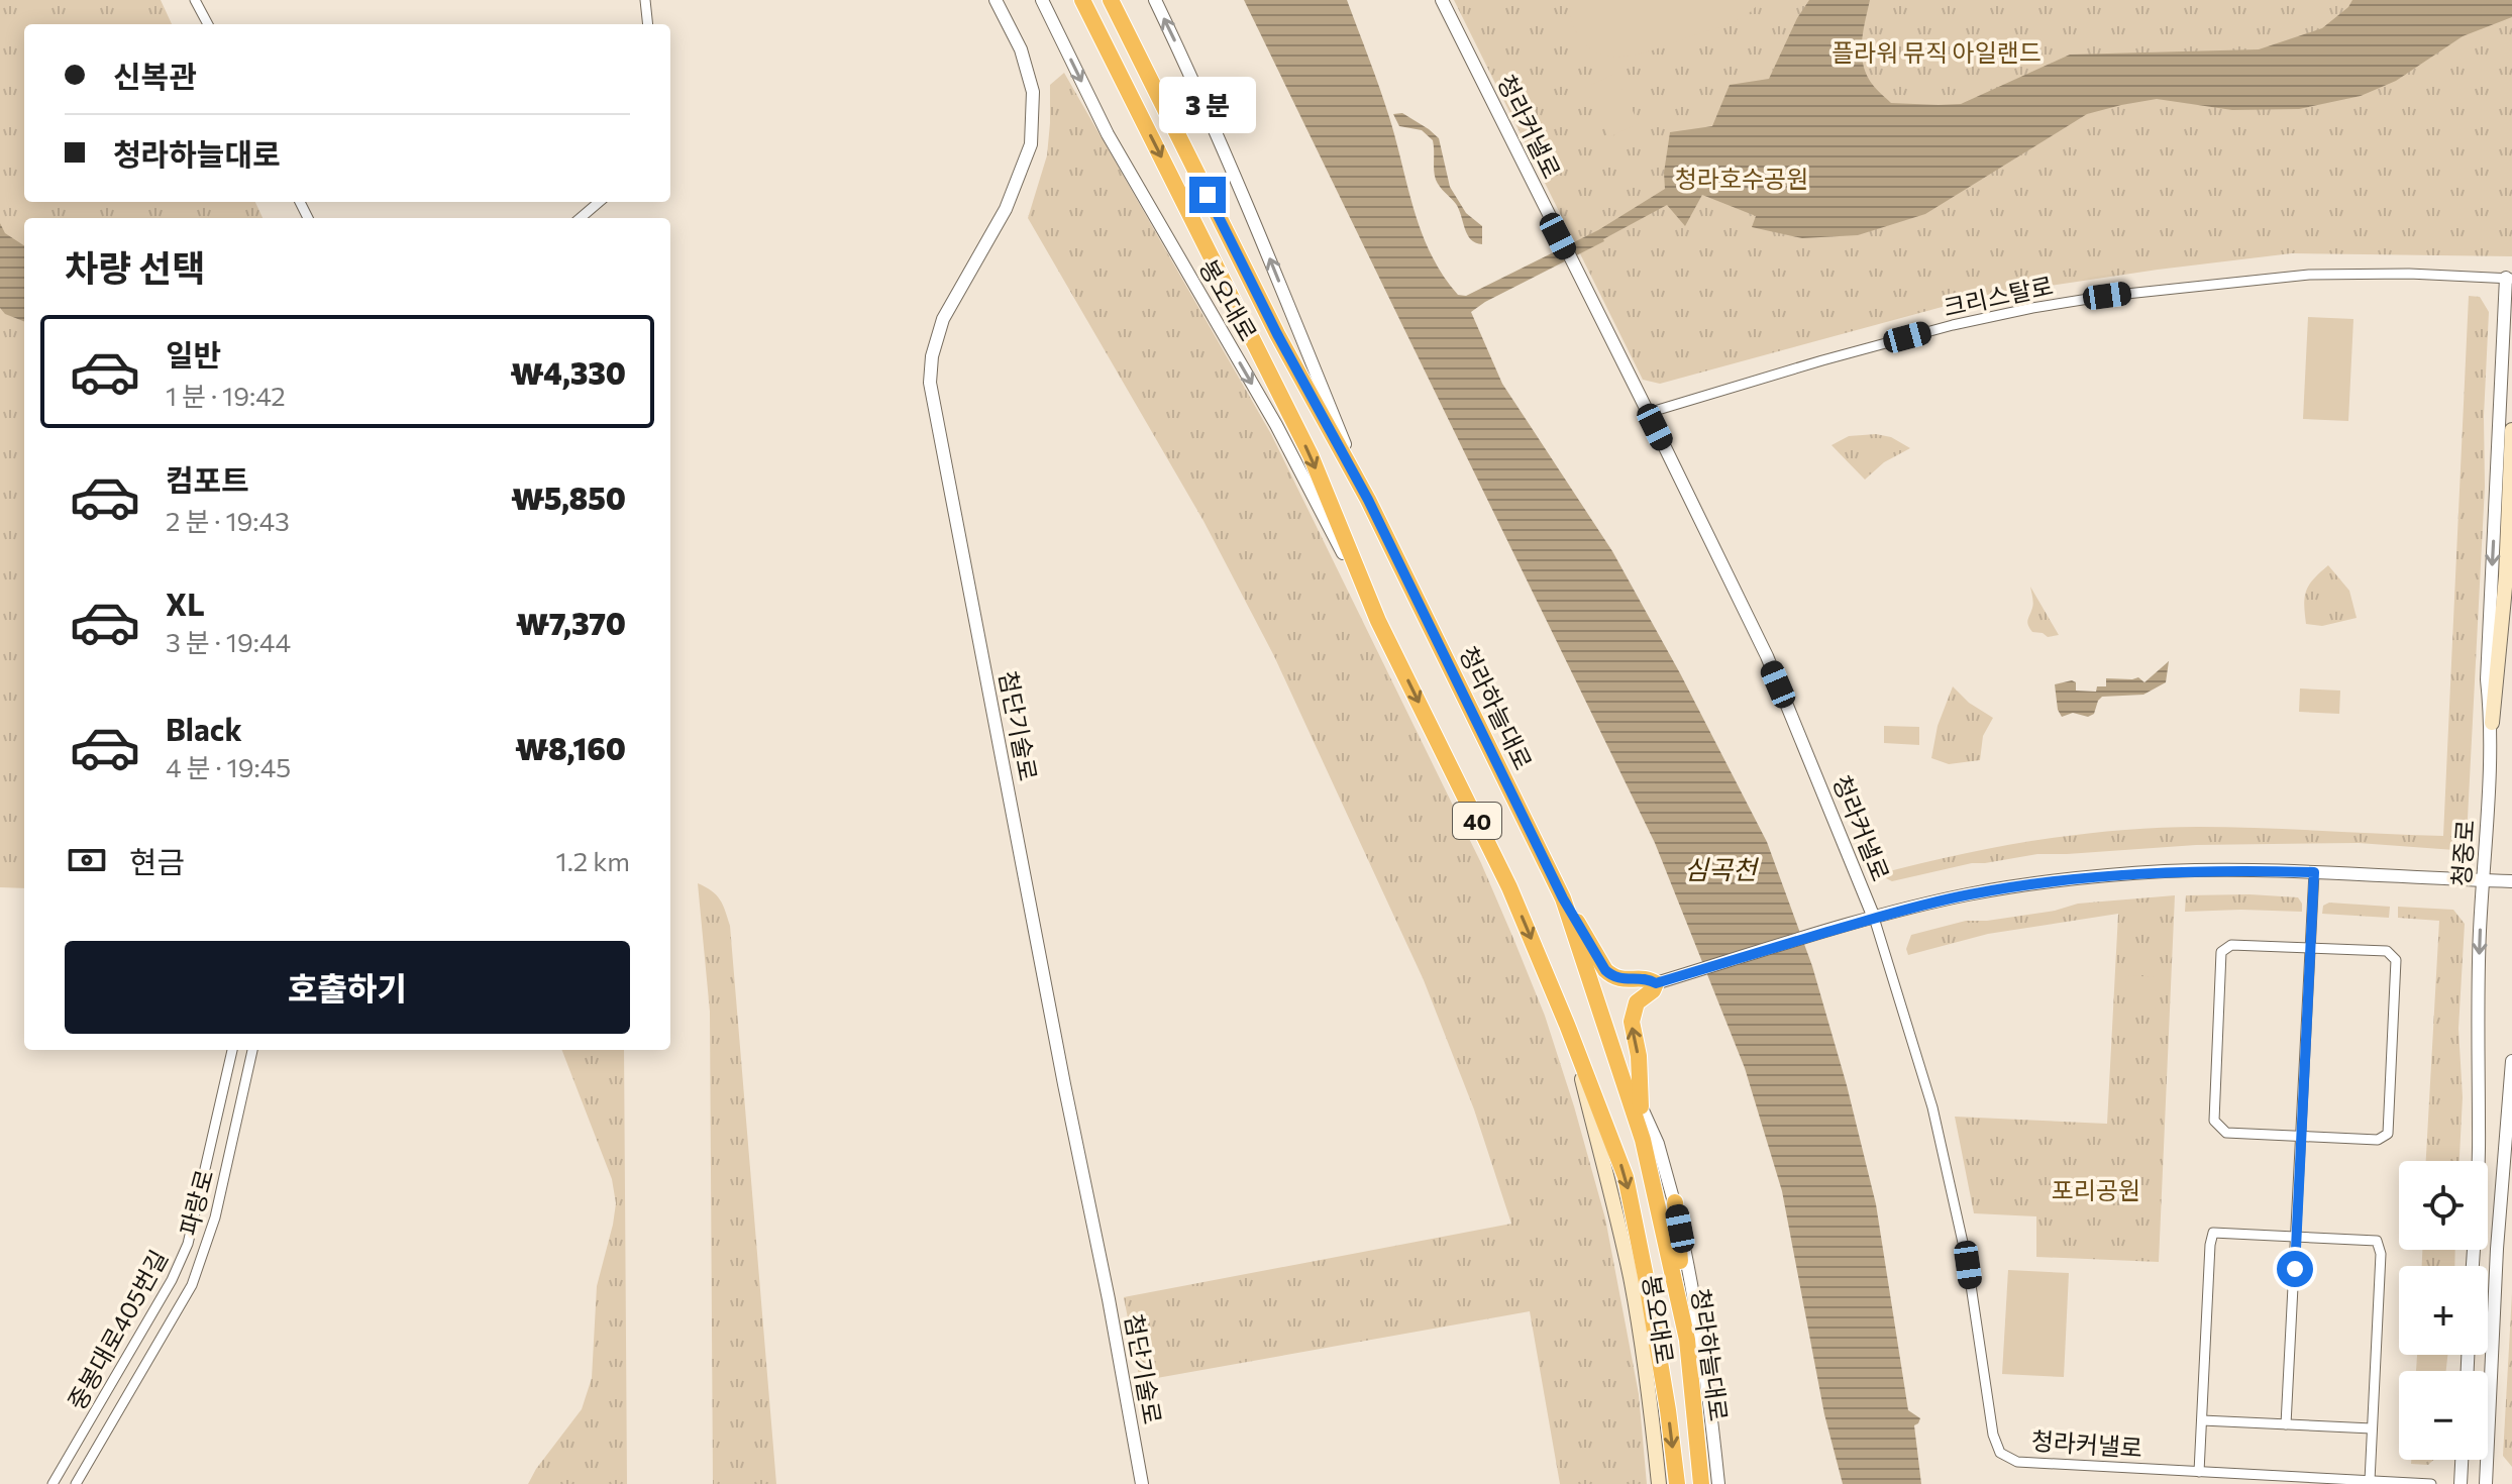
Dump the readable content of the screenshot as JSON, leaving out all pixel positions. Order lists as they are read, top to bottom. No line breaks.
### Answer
{"streets":{"highway":["청라하늘대로","40"],"main road":["봉오대로","청중로"],"street":["청라커낼로","크리스탈로","첨단기술로","파랑로","중봉대로405번길"]},"crossings":[["청라커낼로","크리스탈로"],["봉오대로","청라하늘대로"]],"one_way":["청중로"],"water":["심곡천"],"parks":["플라워 뮤직 아일랜드","청라호수공원","포리공원"],"page":{"banner":["신복관","청라하늘대로"],"bubble":"3 분","heading":"차량 선택","list":[{"name":"일반","note":"1 분 · 19:42","value":"₩4,330"},{"name":"컴포트","note":"2 분 · 19:43","value":"₩5,850"},{"name":"XL","note":"3 분 · 19:44","value":"₩7,370"},{"name":"Black","note":"4 분 · 19:45","value":"₩8,160"}],"pay":["현금","1.2 km"],"buttons":"호출하기","map_buttons":["+","−"]}}
